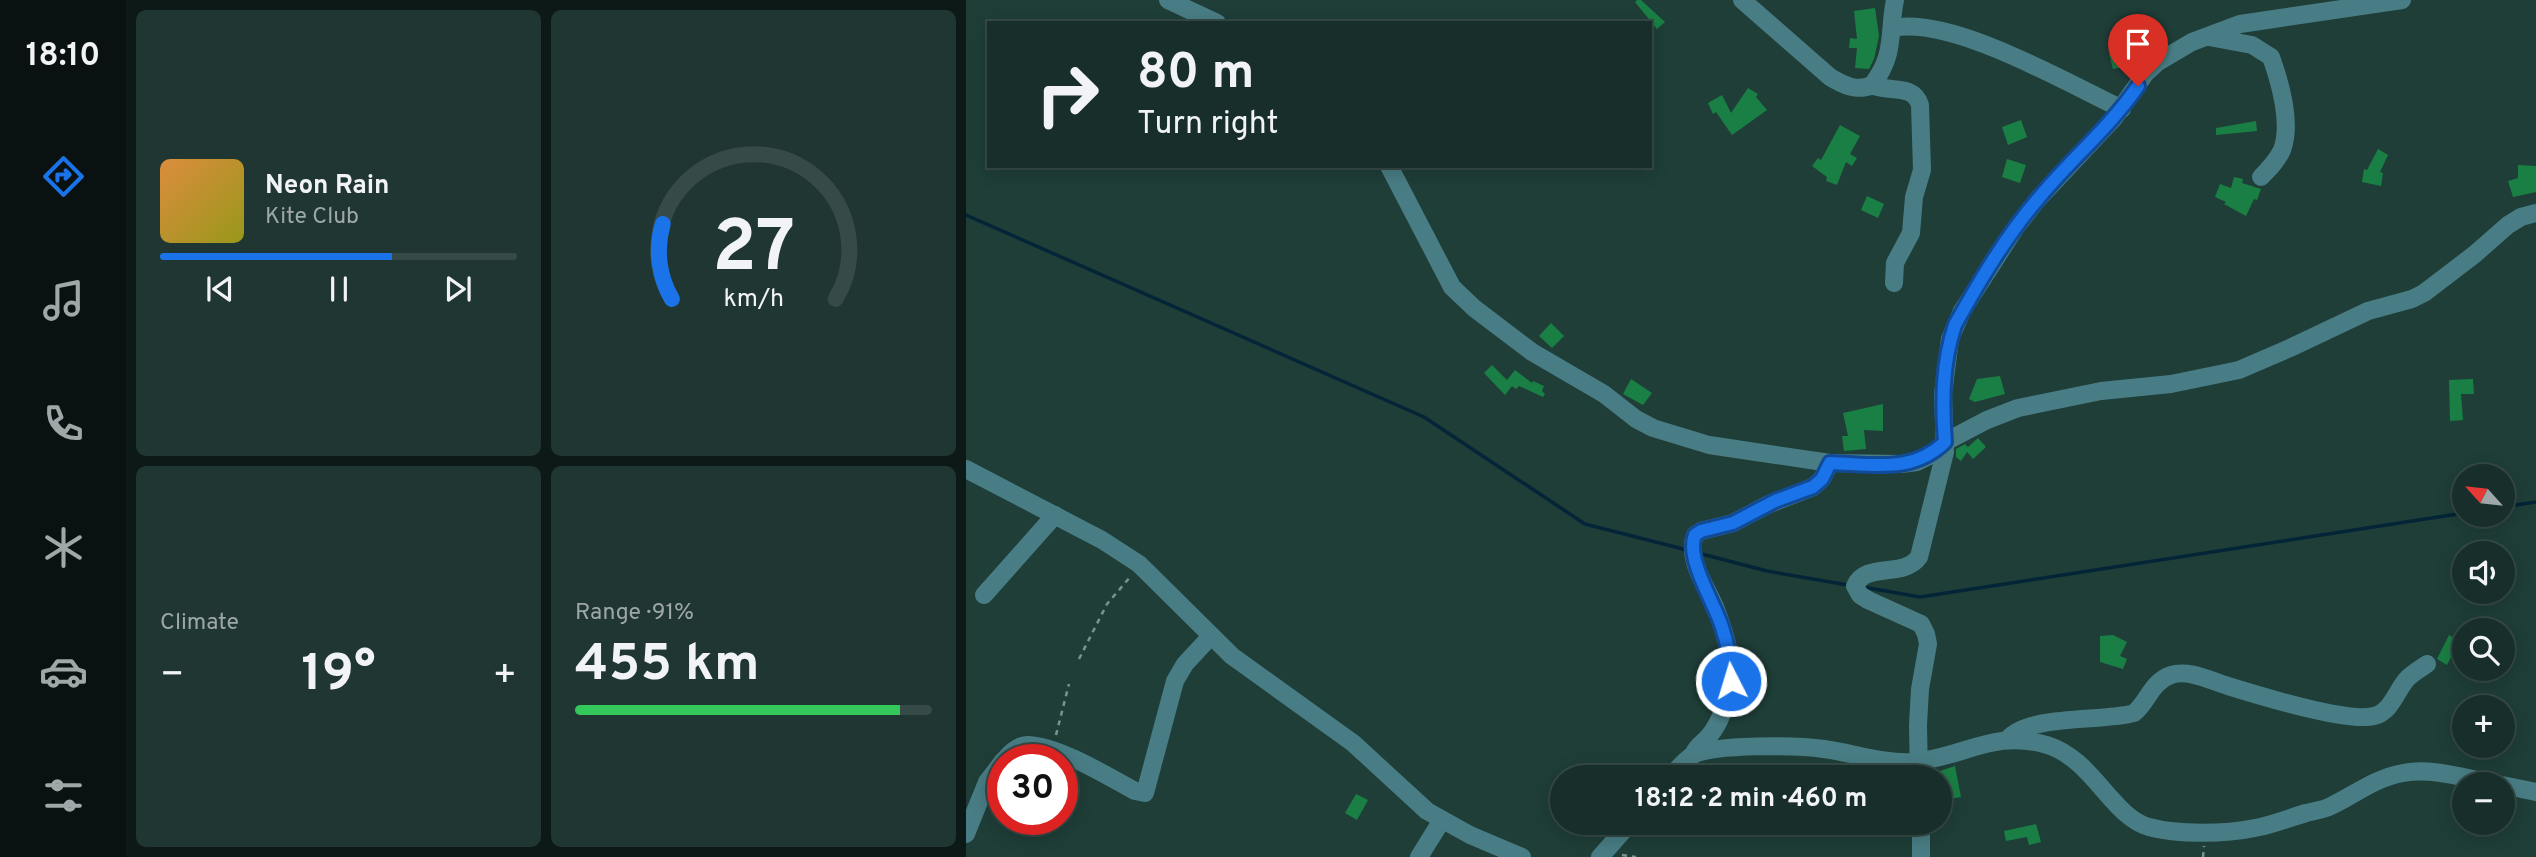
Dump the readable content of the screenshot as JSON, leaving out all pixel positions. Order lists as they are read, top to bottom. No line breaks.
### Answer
{"north":"top left","page":{"tabs":"18:10","turn":["80 m","Turn right"],"song":["Neon Rain","Kite Club"],"map_buttons":["+","−"],"tile":["Climate",["Range · 91%","455 km"]],"heat":["−","19°","+"],"limit":"30","trip":"18:12 · 2 min · 460 m","gauge":["27","km/h"]}}
